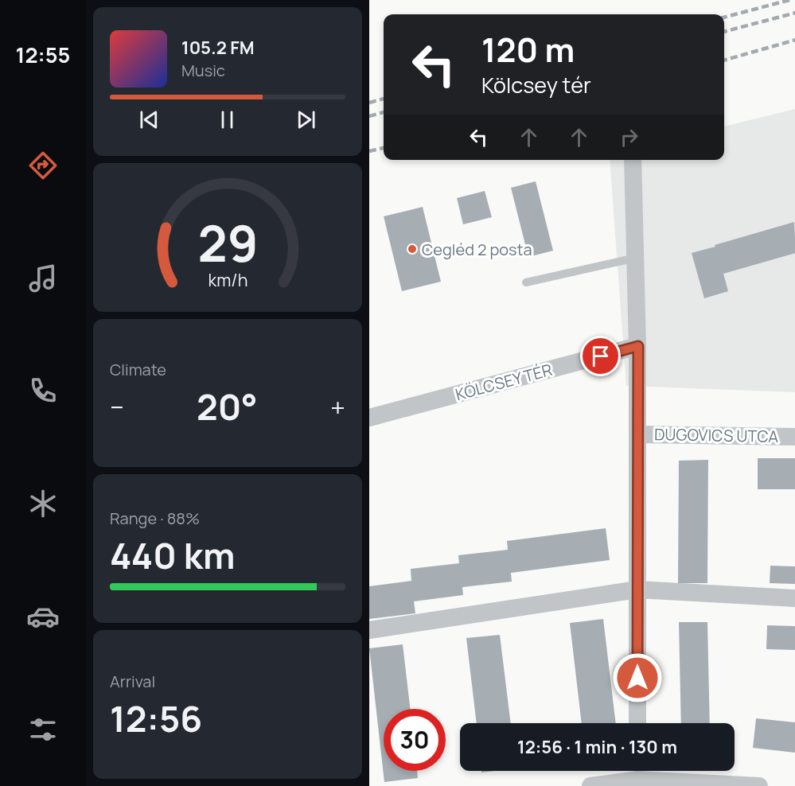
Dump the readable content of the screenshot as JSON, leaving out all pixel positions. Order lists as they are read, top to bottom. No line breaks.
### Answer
{"streets":{"street":["KÖLCSEY TÉR","DUGOVICS UTCA"]},"places":["Cegléd 2 posta"],"page":{"tabs":"12:55","turn":["120 m","Kölcsey tér"],"song":["105.2 FM","Music"],"tile":["Climate",["Range · 88%","440 km"],["Arrival","12:56"]],"heat":["−","20°","+"],"limit":"30","trip":"12:56 · 1 min · 130 m","gauge":["29","km/h"]}}
